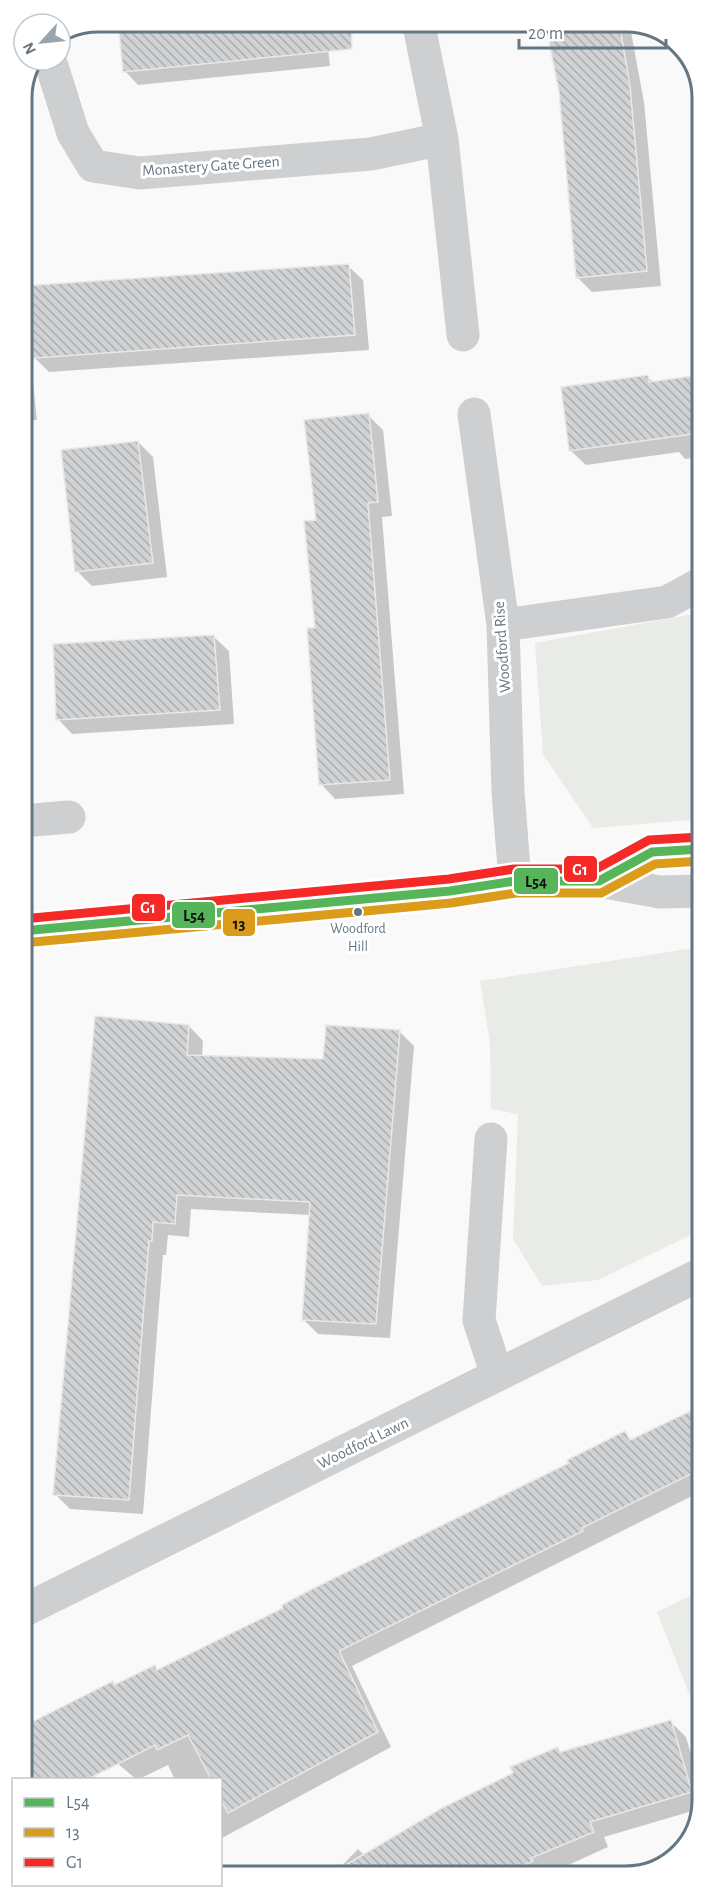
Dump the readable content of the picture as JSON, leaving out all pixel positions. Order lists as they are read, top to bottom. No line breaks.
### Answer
{"streets":{"street":["Monastery Gate Green","Woodford Rise","Woodford Lawn"]},"places":["Woodford Hill"],"lines":["transit line G1","transit line L54","transit line 13"],"legend":["L54","13","G1"],"scale_bar":"20 m","north":"bottom left"}
